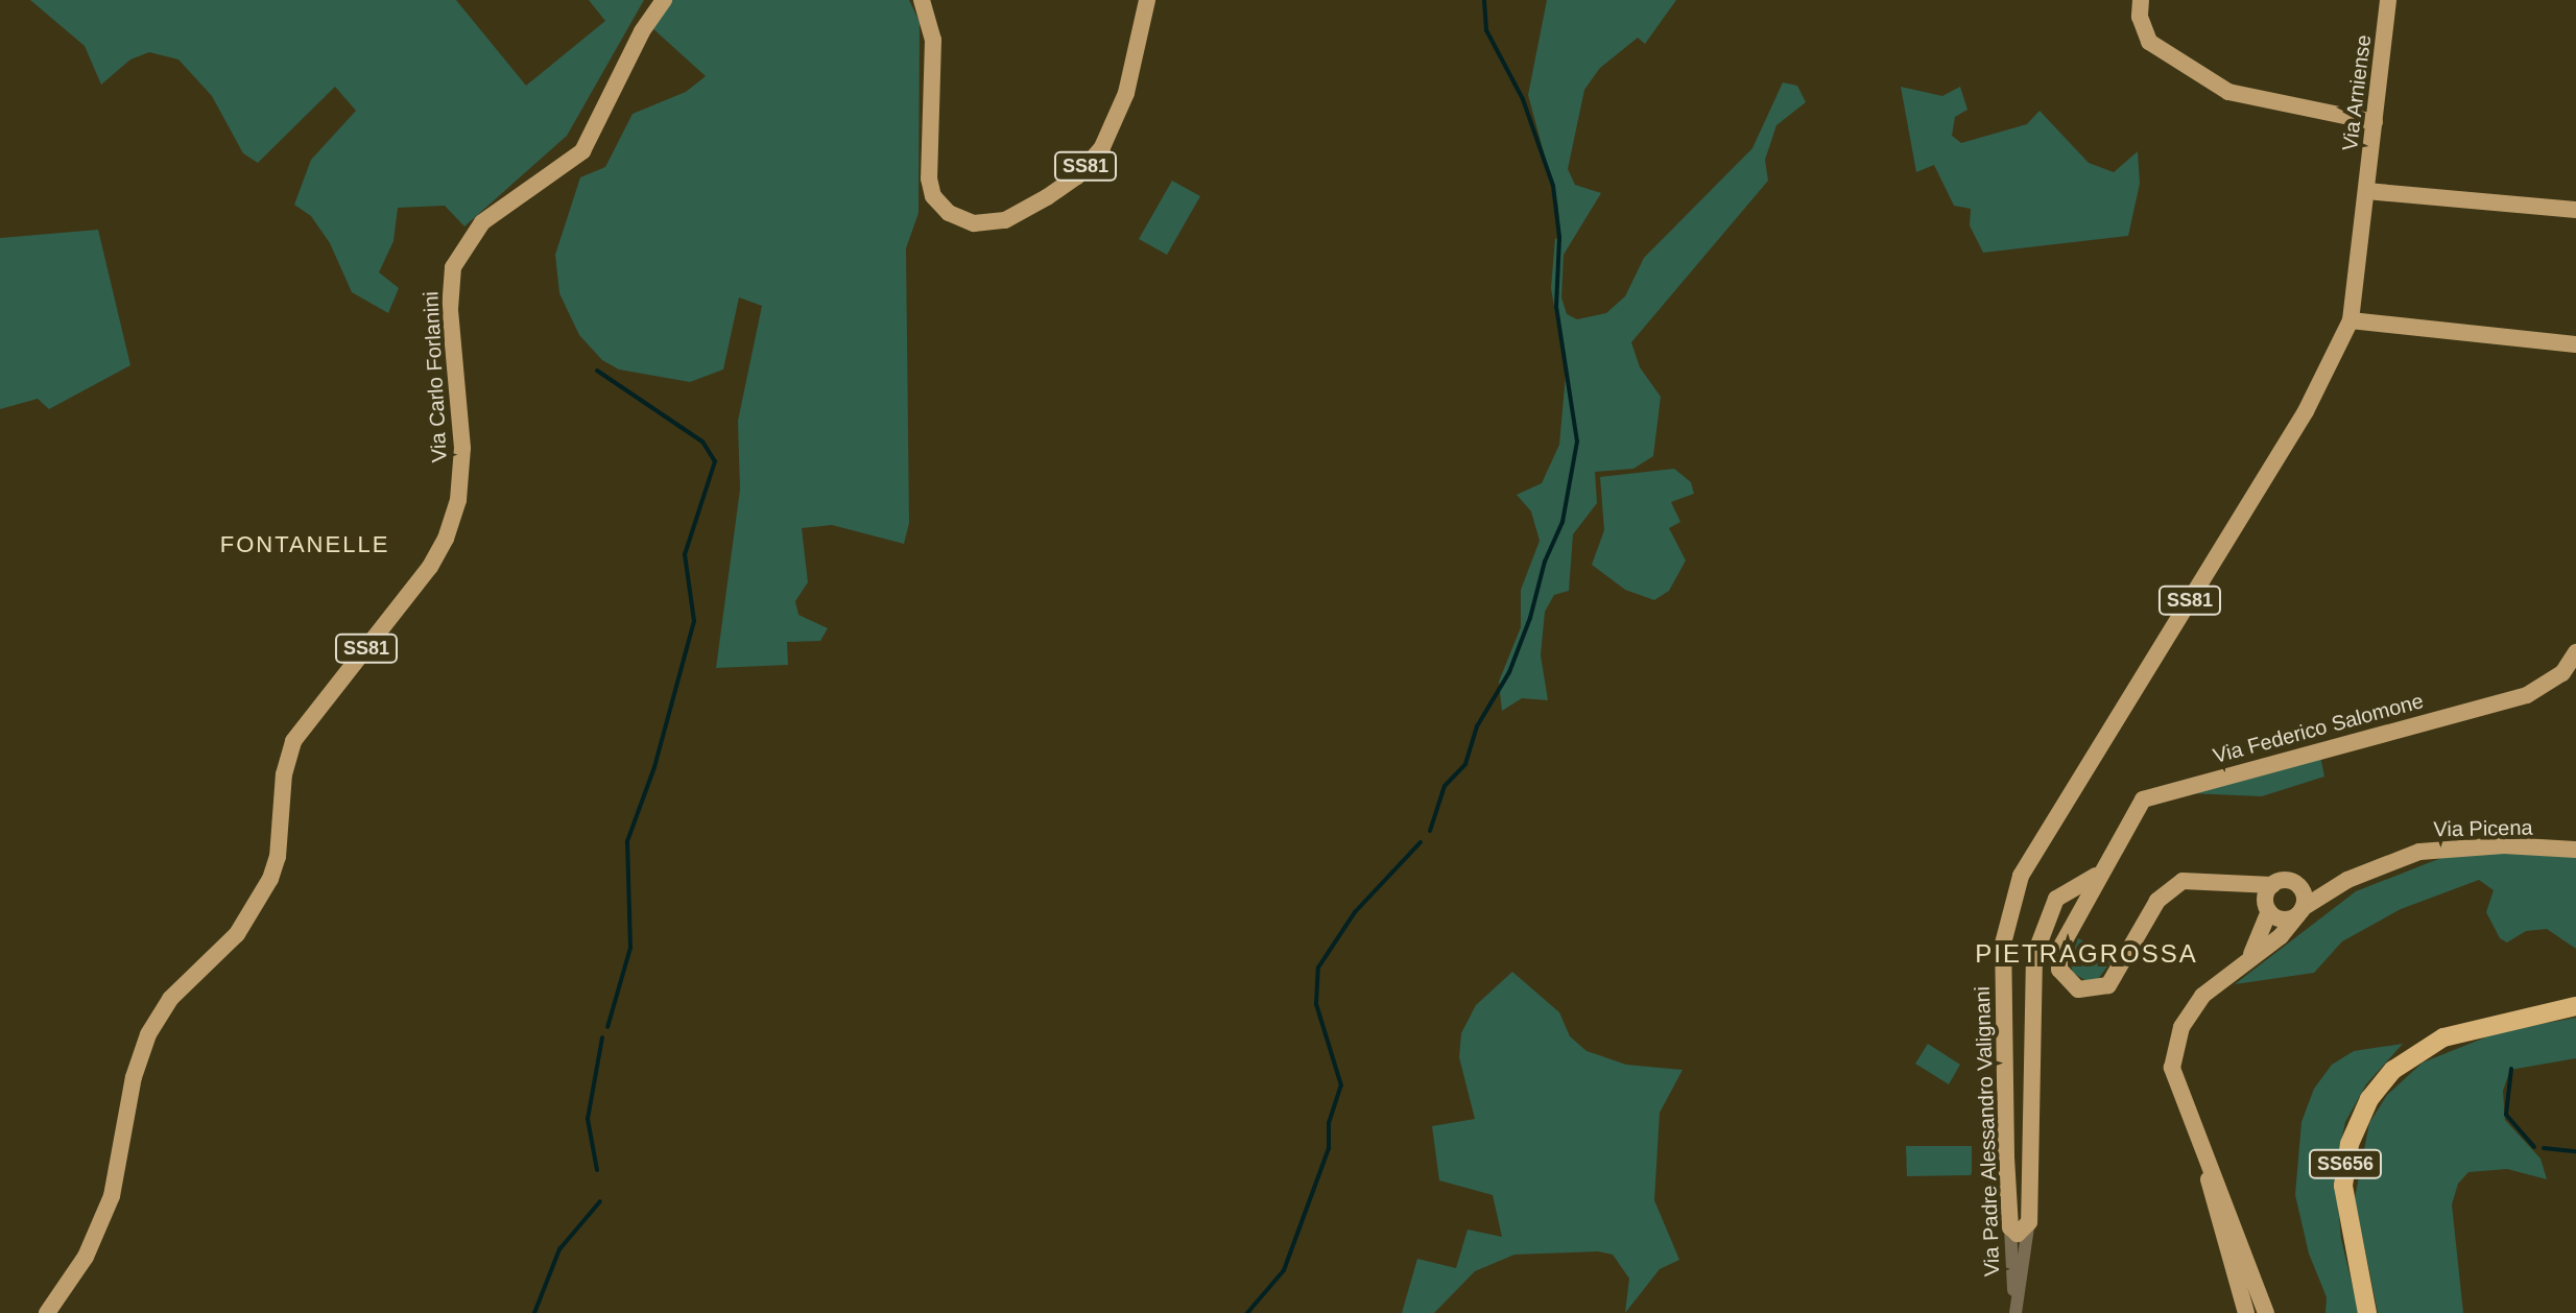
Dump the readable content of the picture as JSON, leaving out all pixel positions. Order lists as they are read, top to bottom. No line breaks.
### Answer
{"streets":{"highway":["SS656"],"main road":["Via Arniense","SS81","Via Carlo Forlanini","Via Federico Salomone","Via Picena","Via Padre Alessandro Valignani"]},"crossings":[["Via Arniense","Via Padre Alessandro Valignani"]],"districts":["FONTANELLE","PIETRAGROSSA"]}
